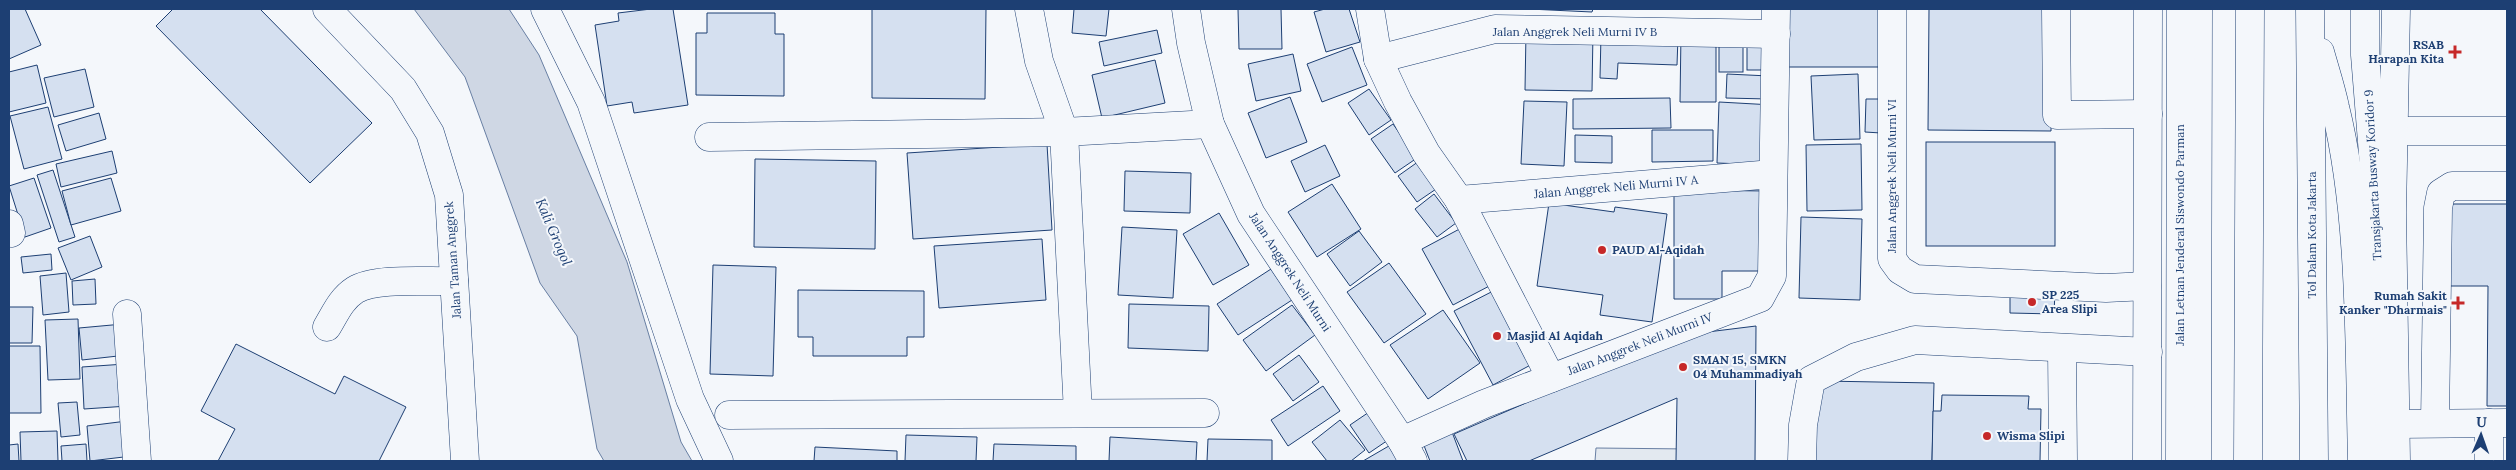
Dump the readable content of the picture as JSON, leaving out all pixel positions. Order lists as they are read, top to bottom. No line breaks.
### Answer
{"streets":{"main road":["Jalan Anggrek Neli Murni IV B","Transjakarta Busway Koridor 9","Jalan Anggrek Neli Murni VI","Jalan Anggrek Neli Murni IV A","Jalan Letnan Jenderal Siswondo Parman","Tol Dalam Kota Jakarta","Jalan Taman Anggrek","Jalan Anggrek Neli Murni","Jalan Anggrek Neli Murni IV"]},"crossings":[["Jalan Anggrek Neli Murni IV B","Jalan Anggrek Neli Murni IV"],["Jalan Anggrek Neli Murni IV A","Jalan Anggrek Neli Murni IV"],["Jalan Anggrek Neli Murni","Jalan Anggrek Neli Murni IV"]],"water":["Kali Grogol"],"places":{"health":["RSAB Harapan Kita","Rumah Sakit Kanker \"Dharmais\""],"other":["PAUD Al-Aqidah","SP 225 Area Slipi","Masjid Al Aqidah","SMAN 15, SMKN 04 Muhammadiyah","Wisma Slipi"]},"north":"top"}
